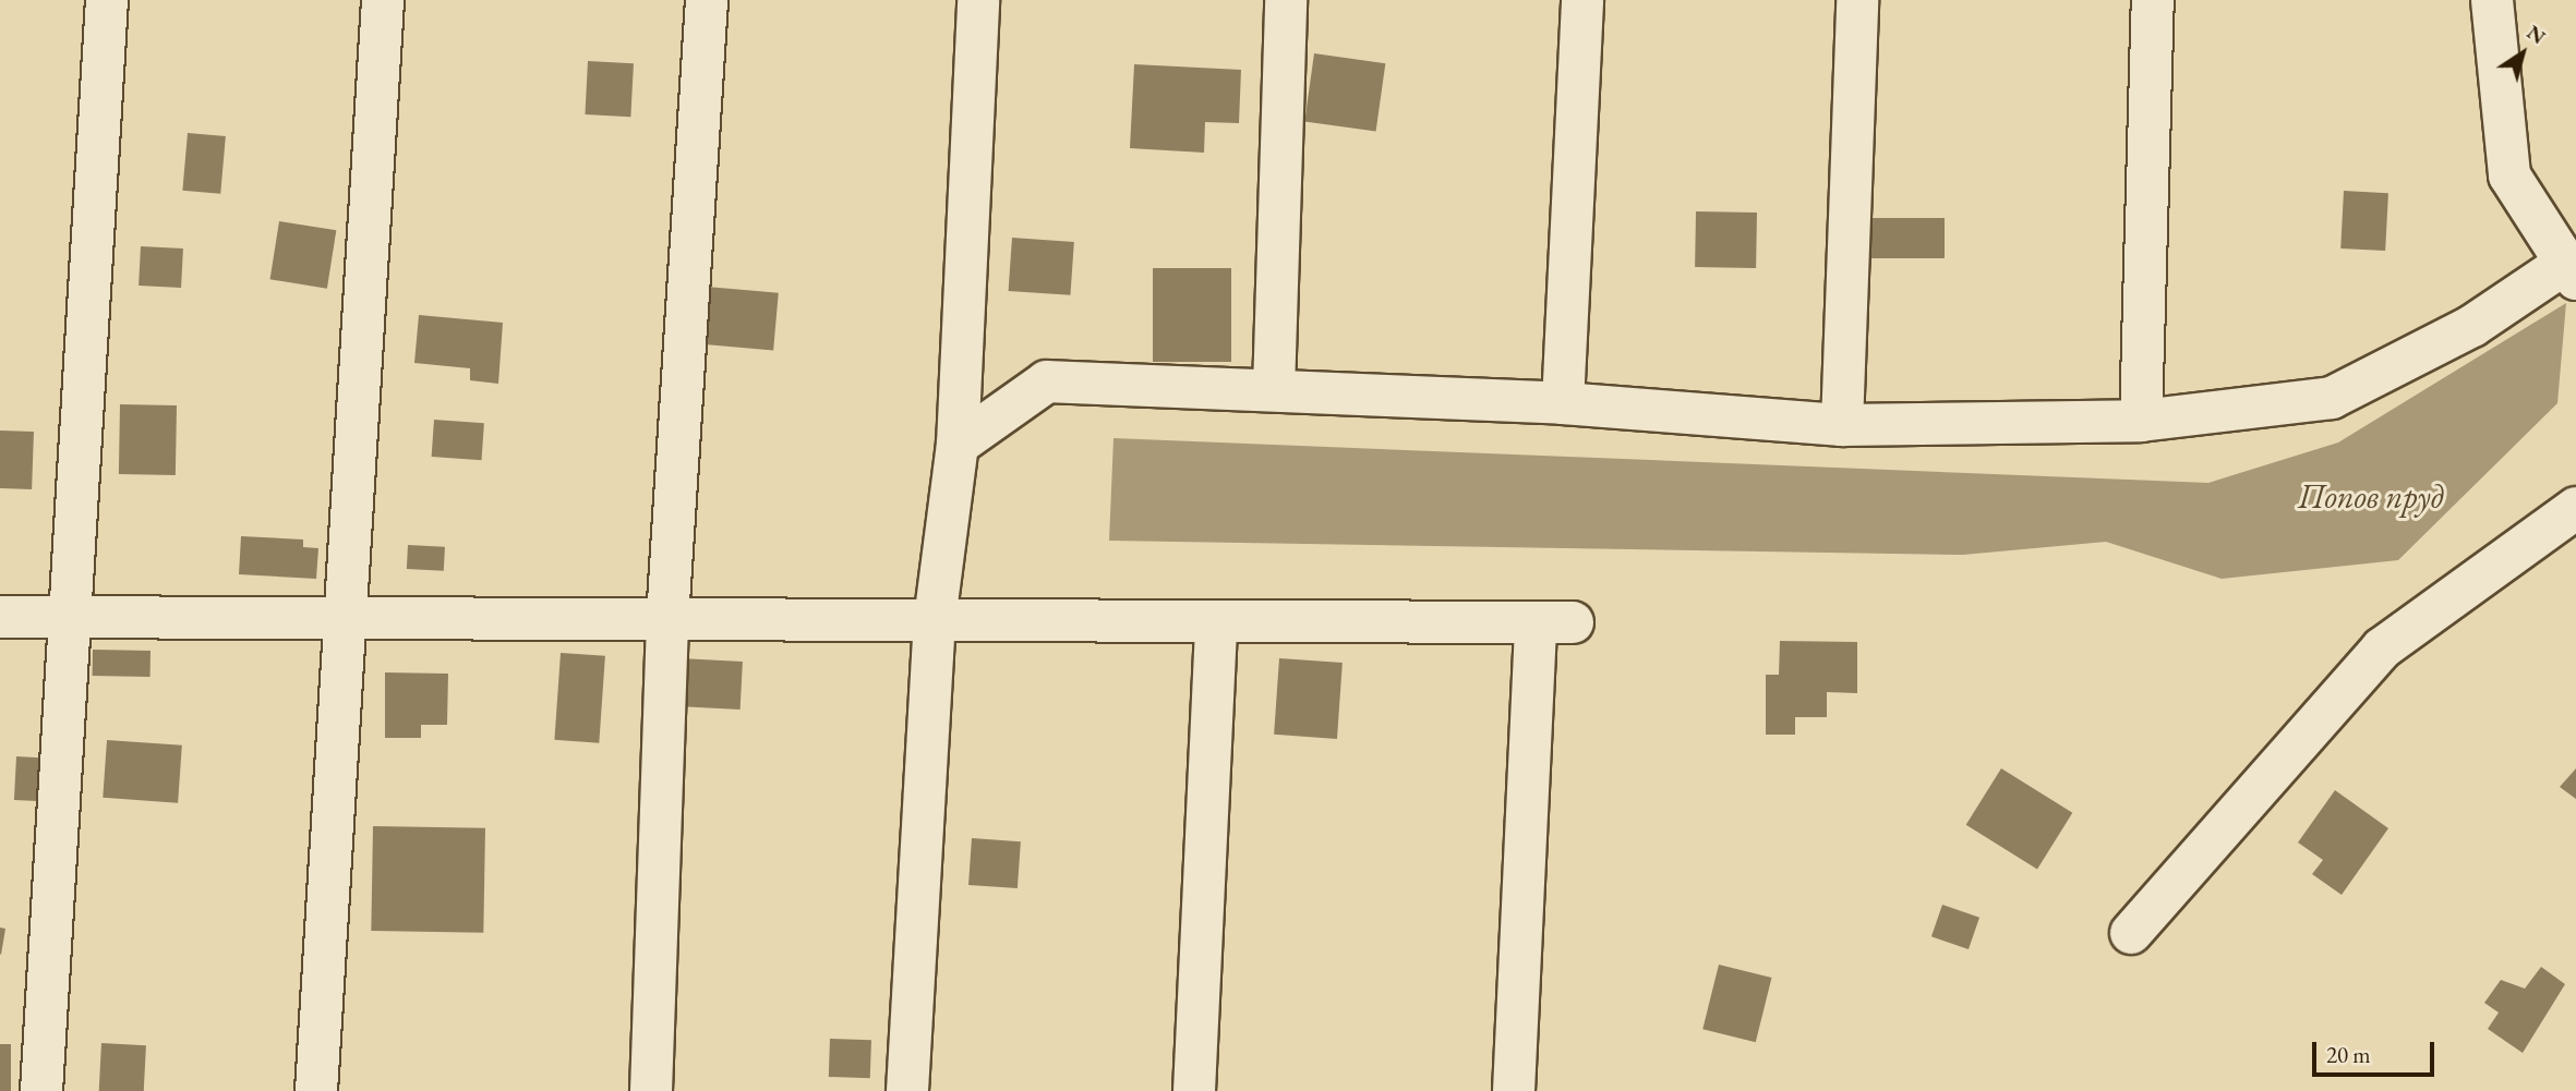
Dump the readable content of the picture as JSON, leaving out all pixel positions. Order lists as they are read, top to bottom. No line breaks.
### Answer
{"water":["Попов пруд"],"scale_bar":"20 m","north":"top right"}
